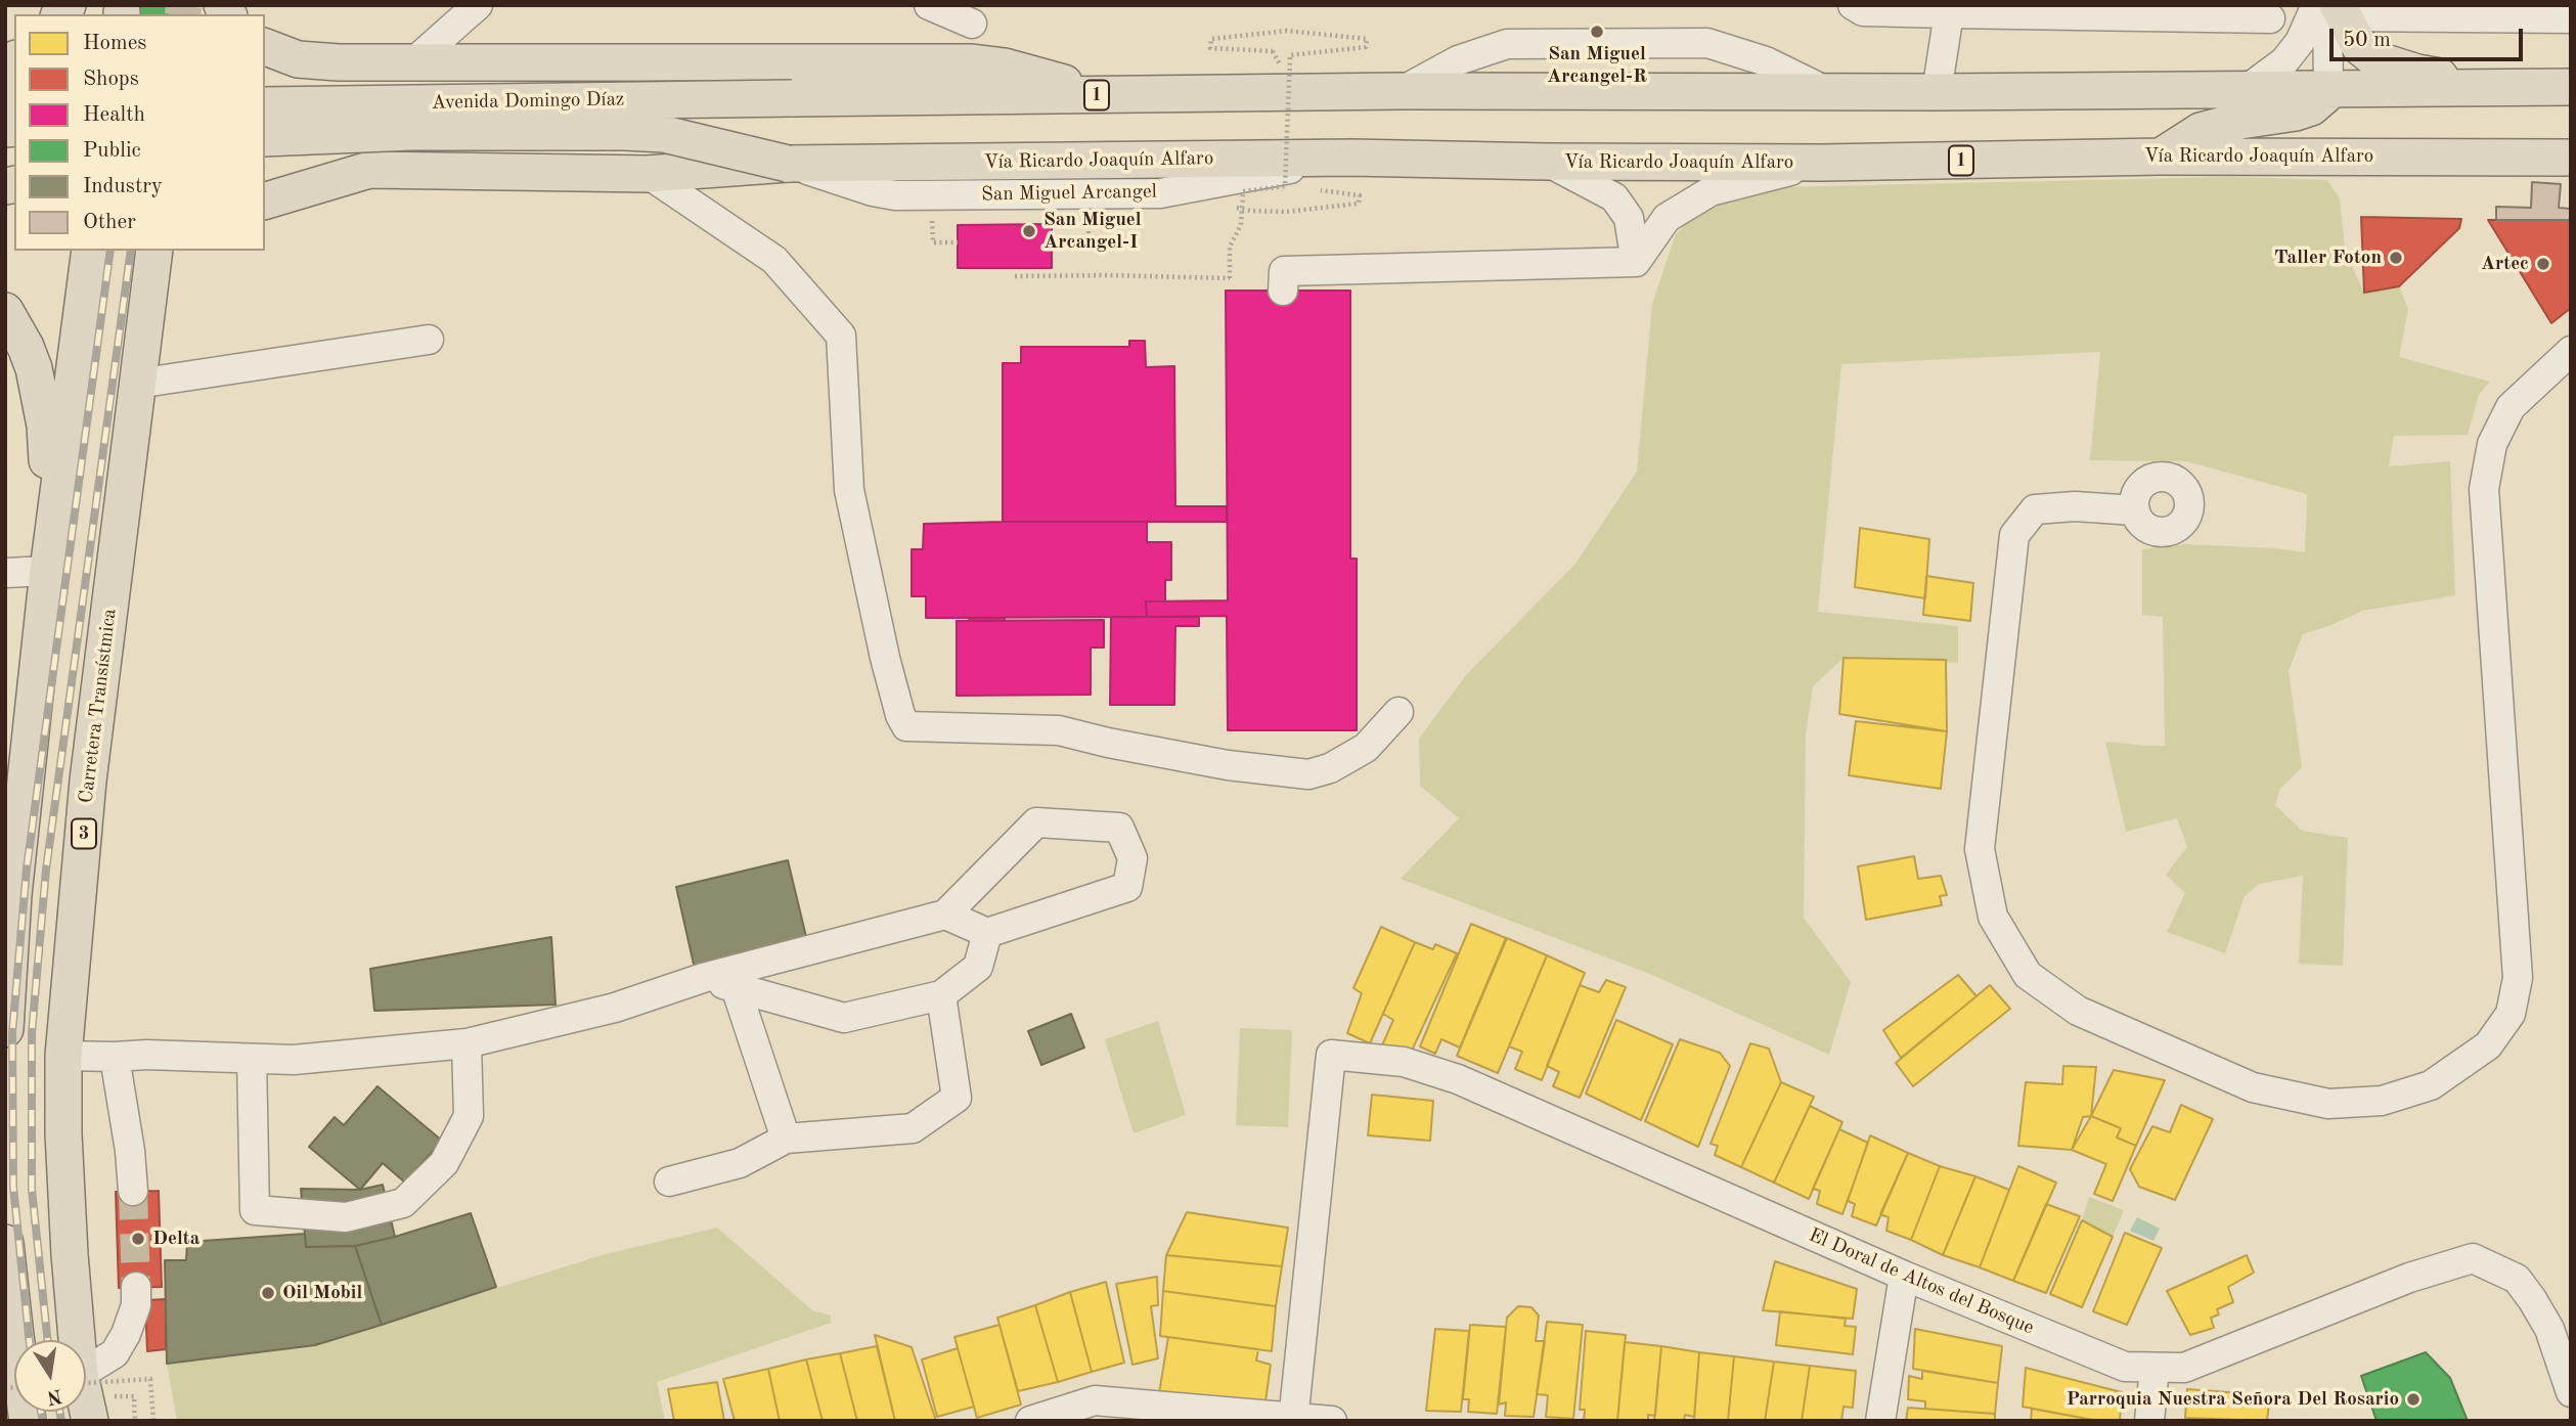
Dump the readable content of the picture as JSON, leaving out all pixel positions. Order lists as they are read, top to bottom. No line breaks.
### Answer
{"streets":{"main road":["1","Avenida Domingo Díaz","Vía Ricardo Joaquín Alfaro","Carretera Transístmica","3"],"street":["San Miguel Arcangel","El Doral de Altos del Bosque"]},"crossings":[["1","Avenida Domingo Díaz"],["Avenida Domingo Díaz","Vía Ricardo Joaquín Alfaro"],["Avenida Domingo Díaz","San Miguel Arcangel"],["Vía Ricardo Joaquín Alfaro","San Miguel Arcangel"]],"places":["San Miguel Arcangel-R","San Miguel Arcangel-I","Taller Foton","Artec","Delta","Oil Mobil","Parroquia Nuestra Señora Del Rosario"],"legend":["Homes","Shops","Health","Public","Industry","Other"],"scale_bar":"50 m","north":"bottom"}
